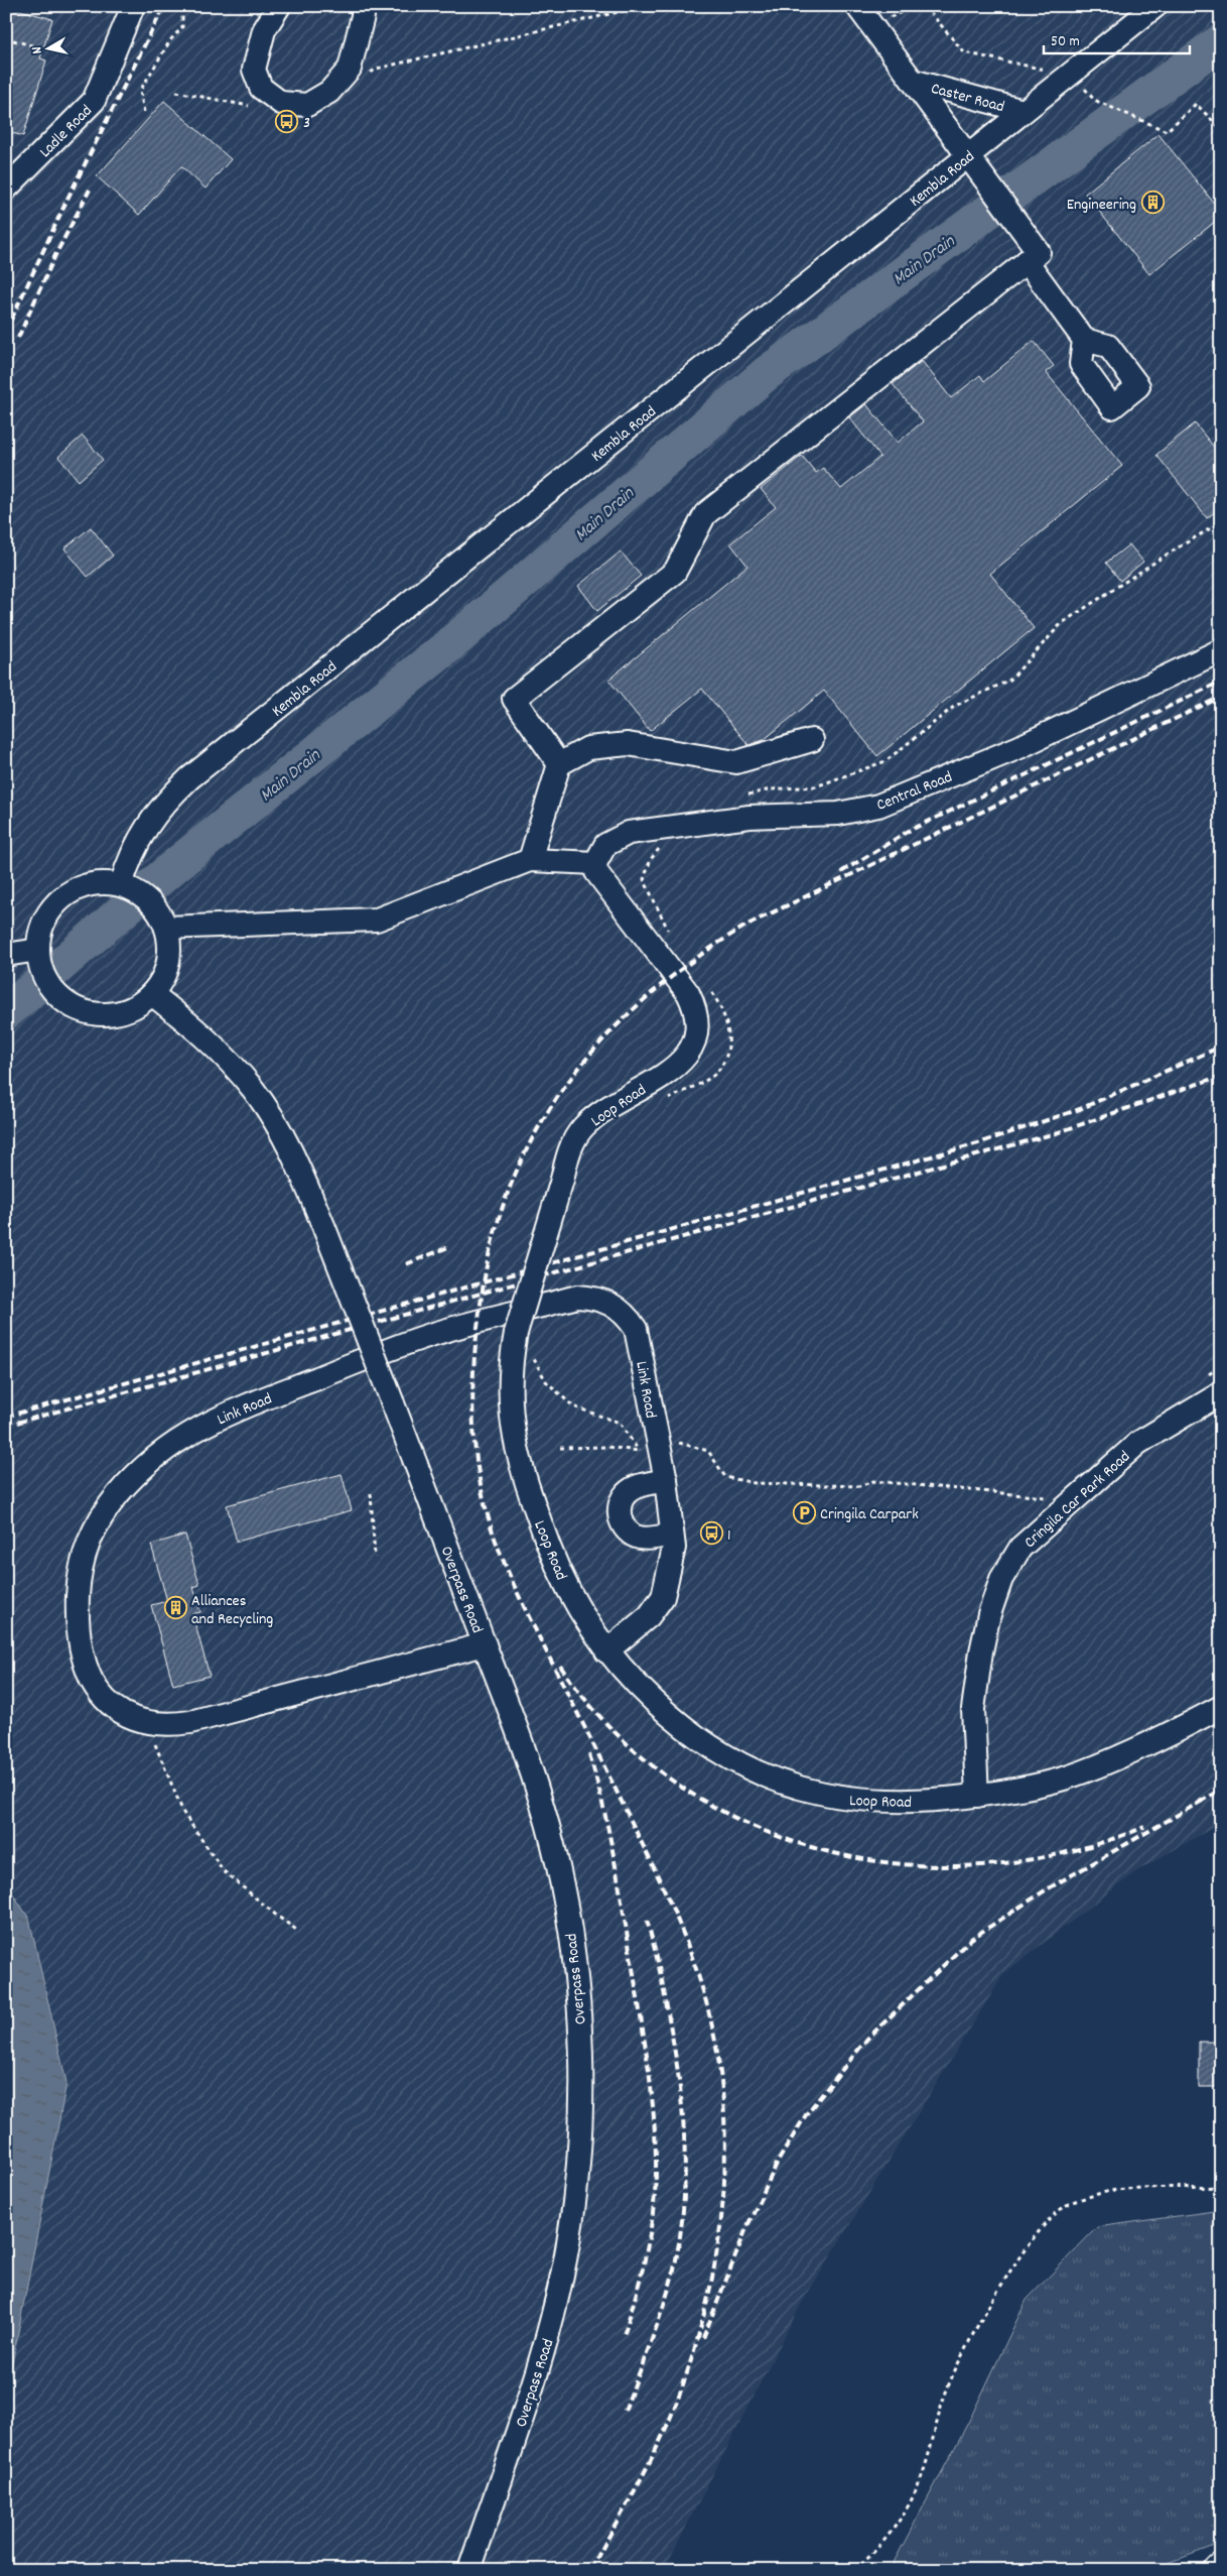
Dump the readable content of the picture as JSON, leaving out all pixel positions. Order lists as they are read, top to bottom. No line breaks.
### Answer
{"streets":{"street":["Caster Road","Ladle Road","Kembla Road","Central Road","Loop Road","Link Road","Cringila Car Park Road","Overpass Road"]},"crossings":[["Caster Road","Kembla Road"],["Kembla Road","Overpass Road"],["Central Road","Loop Road"],["Loop Road","Link Road"],["Loop Road","Cringila Car Park Road"],["Link Road","Overpass Road"]],"water":["Main Drain"],"places":{"bus stop":["3","1"],"building":["Engineering","Alliances and Recycling"],"parking":["Cringila Carpark"]},"scale_bar":"50 m","north":"left"}
